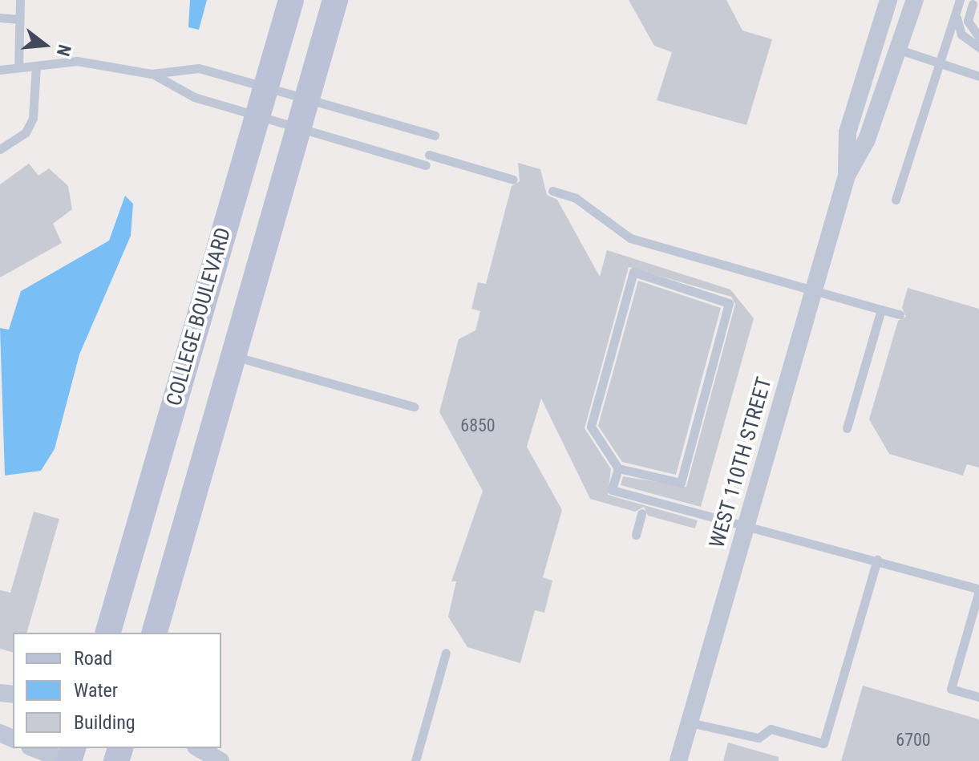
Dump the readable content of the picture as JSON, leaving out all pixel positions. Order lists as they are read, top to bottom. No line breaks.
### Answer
{"streets":{"main road":["COLLEGE BOULEVARD"],"street":["WEST 110TH STREET"]},"house_numbers":["6850","6700"],"legend":["Road","Water","Building"],"north":"right"}
